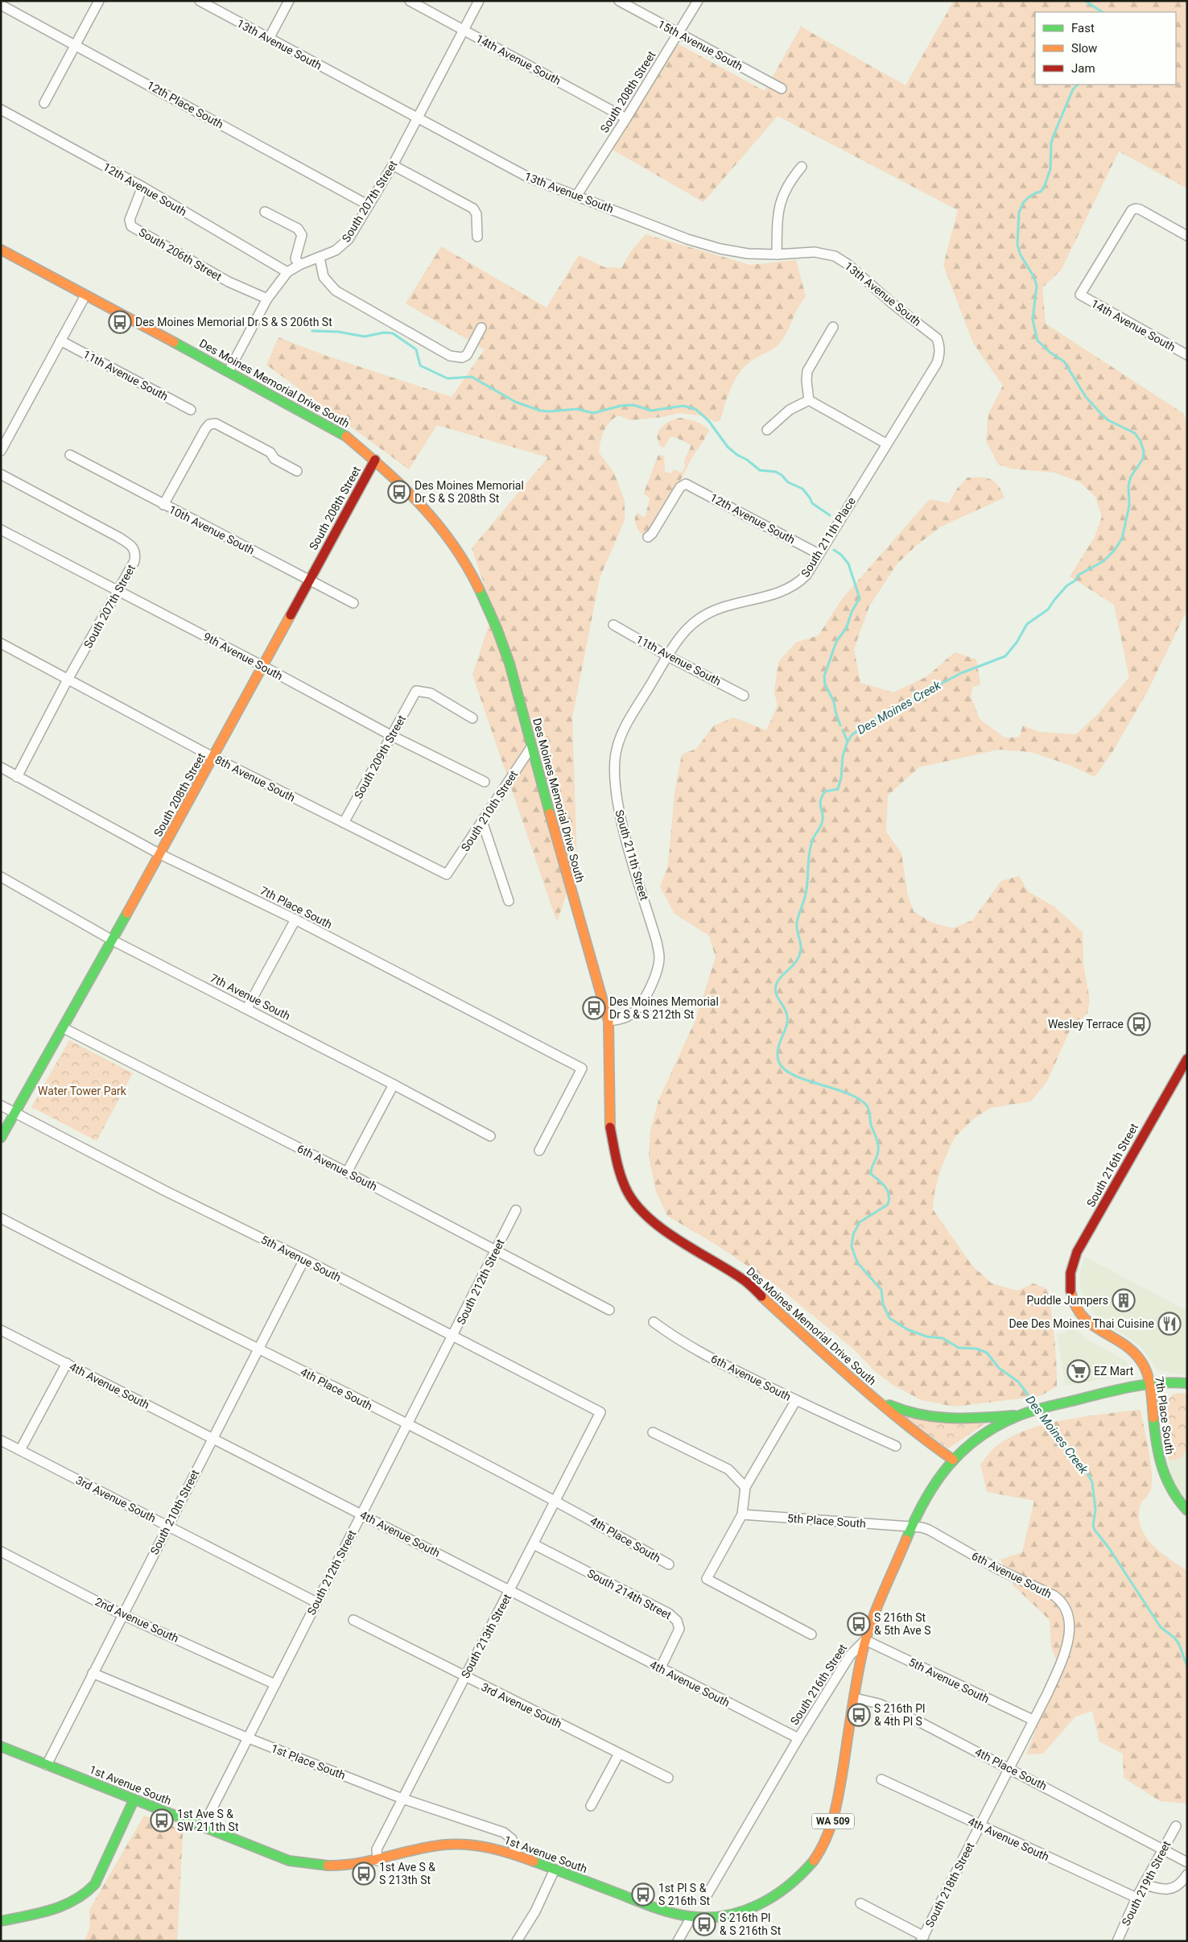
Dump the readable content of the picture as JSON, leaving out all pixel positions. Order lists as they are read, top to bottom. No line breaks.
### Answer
{"streets":{"main road":["South 208th Street","Des Moines Memorial Drive South","7th Place South","South 216th Street","1st Avenue South","WA 509"],"street":["13th Avenue South","15th Avenue South","14th Avenue South","12th Place South","12th Avenue South","South 207th Street","South 206th Street","11th Avenue South","10th Avenue South","South 211th Place","9th Avenue South","South 209th Street","8th Avenue South","South 210th Street","South 211th Street","7th Avenue South","6th Avenue South","5th Avenue South","South 212th Street","4th Avenue South","4th Place South","3rd Avenue South","5th Place South","South 214th Street","2nd Avenue South","South 213th Street","1st Place South","South 219th Street","South 218th Street"]},"crossings":[["13th Avenue South","South 208th Street"],["13th Avenue South","South 207th Street"],["13th Avenue South","South 211th Place"],["15th Avenue South","South 208th Street"],["14th Avenue South","South 208th Street"],["14th Avenue South","South 207th Street"],["South 208th Street","Des Moines Memorial Drive South"],["South 208th Street","10th Avenue South"],["South 208th Street","9th Avenue South"],["South 208th Street","8th Avenue South"],["South 208th Street","7th Place South"],["South 208th Street","7th Avenue South"],["South 208th Street","6th Avenue South"],["South 208th Street","5th Avenue South"],["12th Place South","South 207th Street"],["12th Avenue South","South 207th Street"],["12th Avenue South","South 206th Street"],["12th Avenue South","South 211th Place"],["South 207th Street","South 206th Street"],["South 207th Street","Des Moines Memorial Drive South"],["South 207th Street","9th Avenue South"],["South 207th Street","8th Avenue South"],["South 207th Street","7th Place South"],["11th Avenue South","South 211th Place"],["Des Moines Memorial Drive South","South 210th Street"],["Des Moines Memorial Drive South","South 211th Street"],["Des Moines Memorial Drive South","South 216th Street"],["South 211th Place","South 211th Street"],["9th Avenue South","South 209th Street"],["South 209th Street","8th Avenue South"],["8th Avenue South","South 210th Street"],["South 210th Street","5th Avenue South"],["South 210th Street","4th Avenue South"],["South 210th Street","4th Place South"],["South 210th Street","3rd Avenue South"],["South 210th Street","2nd Avenue South"],["South 210th Street","1st Place South"],["South 210th Street","1st Avenue South"],["7th Place South","South 216th Street"],["7th Place South","WA 509"],["South 216th Street","6th Avenue South"],["South 216th Street","5th Avenue South"],["South 216th Street","4th Avenue South"],["South 216th Street","5th Place South"],["South 216th Street","WA 509"],["6th Avenue South","5th Avenue South"],["6th Avenue South","South 212th Street"],["6th Avenue South","5th Place South"],["6th Avenue South","South 218th Street"],["5th Avenue South","South 212th Street"],["5th Avenue South","South 213th Street"],["5th Avenue South","WA 509"],["5th Avenue South","South 218th Street"],["South 212th Street","4th Avenue South"],["South 212th Street","4th Place South"],["South 212th Street","3rd Avenue South"],["South 212th Street","2nd Avenue South"],["South 212th Street","1st Place South"],["South 212th Street","1st Avenue South"],["4th Avenue South","South 214th Street"],["4th Avenue South","South 213th Street"],["4th Avenue South","South 219th Street"],["4th Avenue South","South 218th Street"],["4th Place South","South 213th Street"],["4th Place South","WA 509"],["4th Place South","South 219th Street"],["4th Place South","South 218th Street"],["3rd Avenue South","South 213th Street"],["South 214th Street","South 213th Street"],["South 213th Street","1st Place South"],["South 213th Street","1st Avenue South"],["1st Place South","1st Avenue South"],["1st Avenue South","WA 509"]],"water":["Des Moines Creek"],"parks":["Water Tower Park"],"places":{"bus stop":["Des Moines Memorial Dr S & S 206th St","Des Moines Memorial Dr S & S 208th St","Des Moines Memorial Dr S & S 212th St","Wesley Terrace","S 216th St & 5th Ave S","S 216th Pl & 4th Pl S","1st Ave S & SW 211th St","1st Ave S & S 213th St","1st Pl S & S 216th St","S 216th Pl & S 216th St"],"building":["Puddle Jumpers"],"restaurant":["Dee Des Moines Thai Cuisine"],"supermarket":["EZ Mart"]},"legend":["Fast","Slow","Jam"]}
